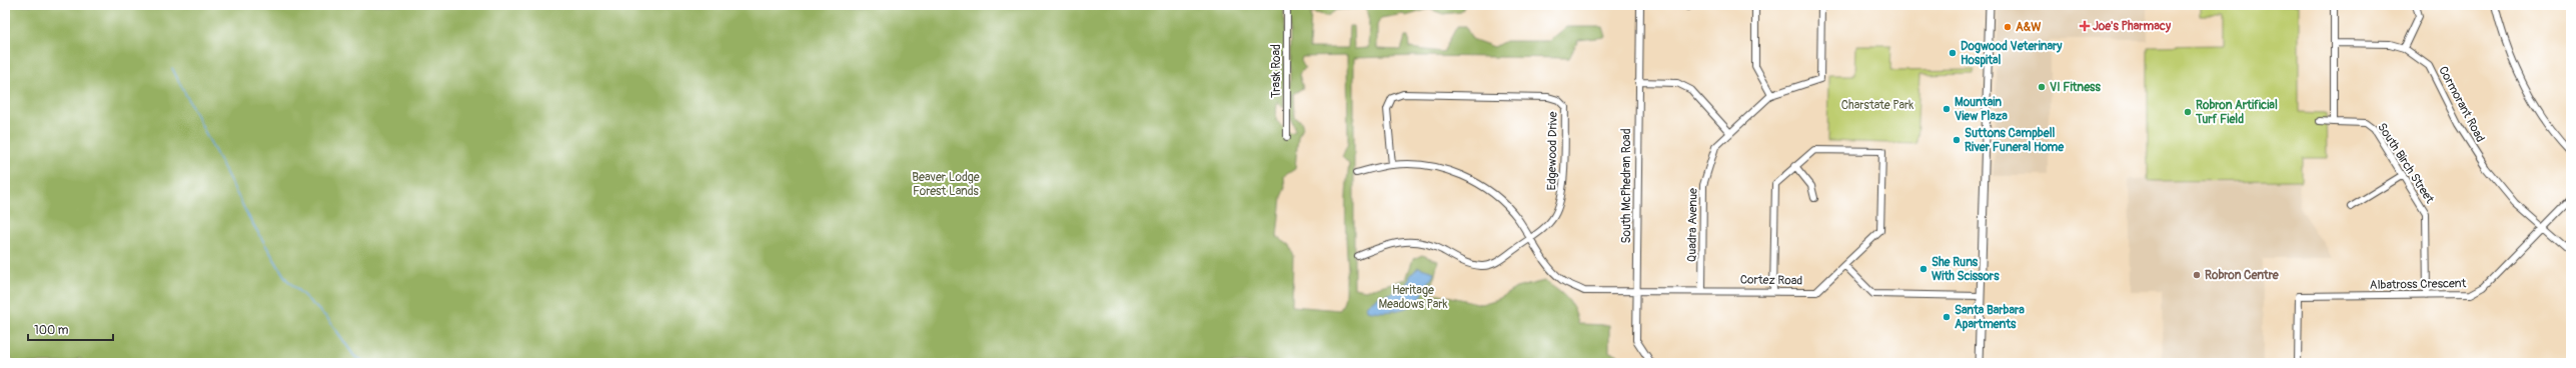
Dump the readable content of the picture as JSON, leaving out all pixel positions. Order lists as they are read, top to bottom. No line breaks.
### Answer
{"streets":{"street":["Trask Road","Cormorant Road","Edgewood Drive","South Birch Street","South McPhedran Road","Quadra Avenue","Cortez Road","Albatross Crescent"]},"crossings":[["Cormorant Road","Albatross Crescent"],["Edgewood Drive","Cortez Road"],["South Birch Street","Albatross Crescent"],["South McPhedran Road","Cortez Road"],["Quadra Avenue","Cortez Road"]],"parks":["Charstate Park","Beaver Lodge Forest Lands","Heritage Meadows Park"],"places":{"health":["Joe's Pharmacy"],"other":["A&W","Dogwood Veterinary Hospital","VI Fitness","Mountain View Plaza","Robron Artificial Turf Field","Suttons Campbell River Funeral Home","She Runs With Scissors","Robron Centre","Santa Barbara Apartments"]},"scale_bar":"100 m"}
